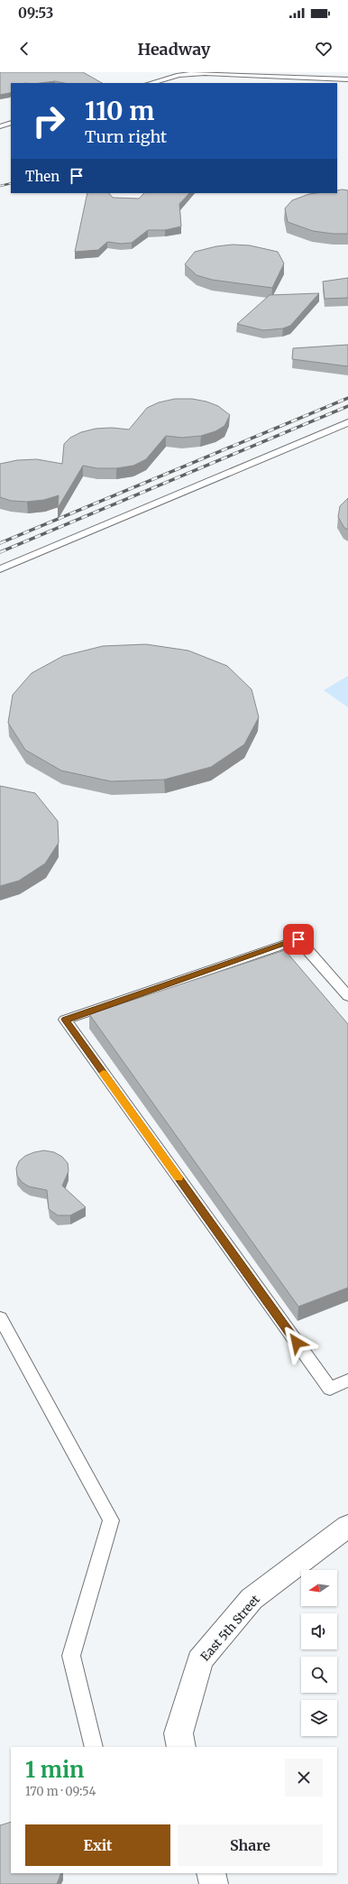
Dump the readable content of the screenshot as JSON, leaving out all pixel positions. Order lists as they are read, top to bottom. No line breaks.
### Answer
{"streets":{"street":["East 5th Street"]},"north":"left","page":{"status":"09:53","header":"Headway","turn":["110 m","Turn right"],"then":"Then","heading":["1 min","170 m · 09:54"],"buttons":["Exit","Share"]}}
